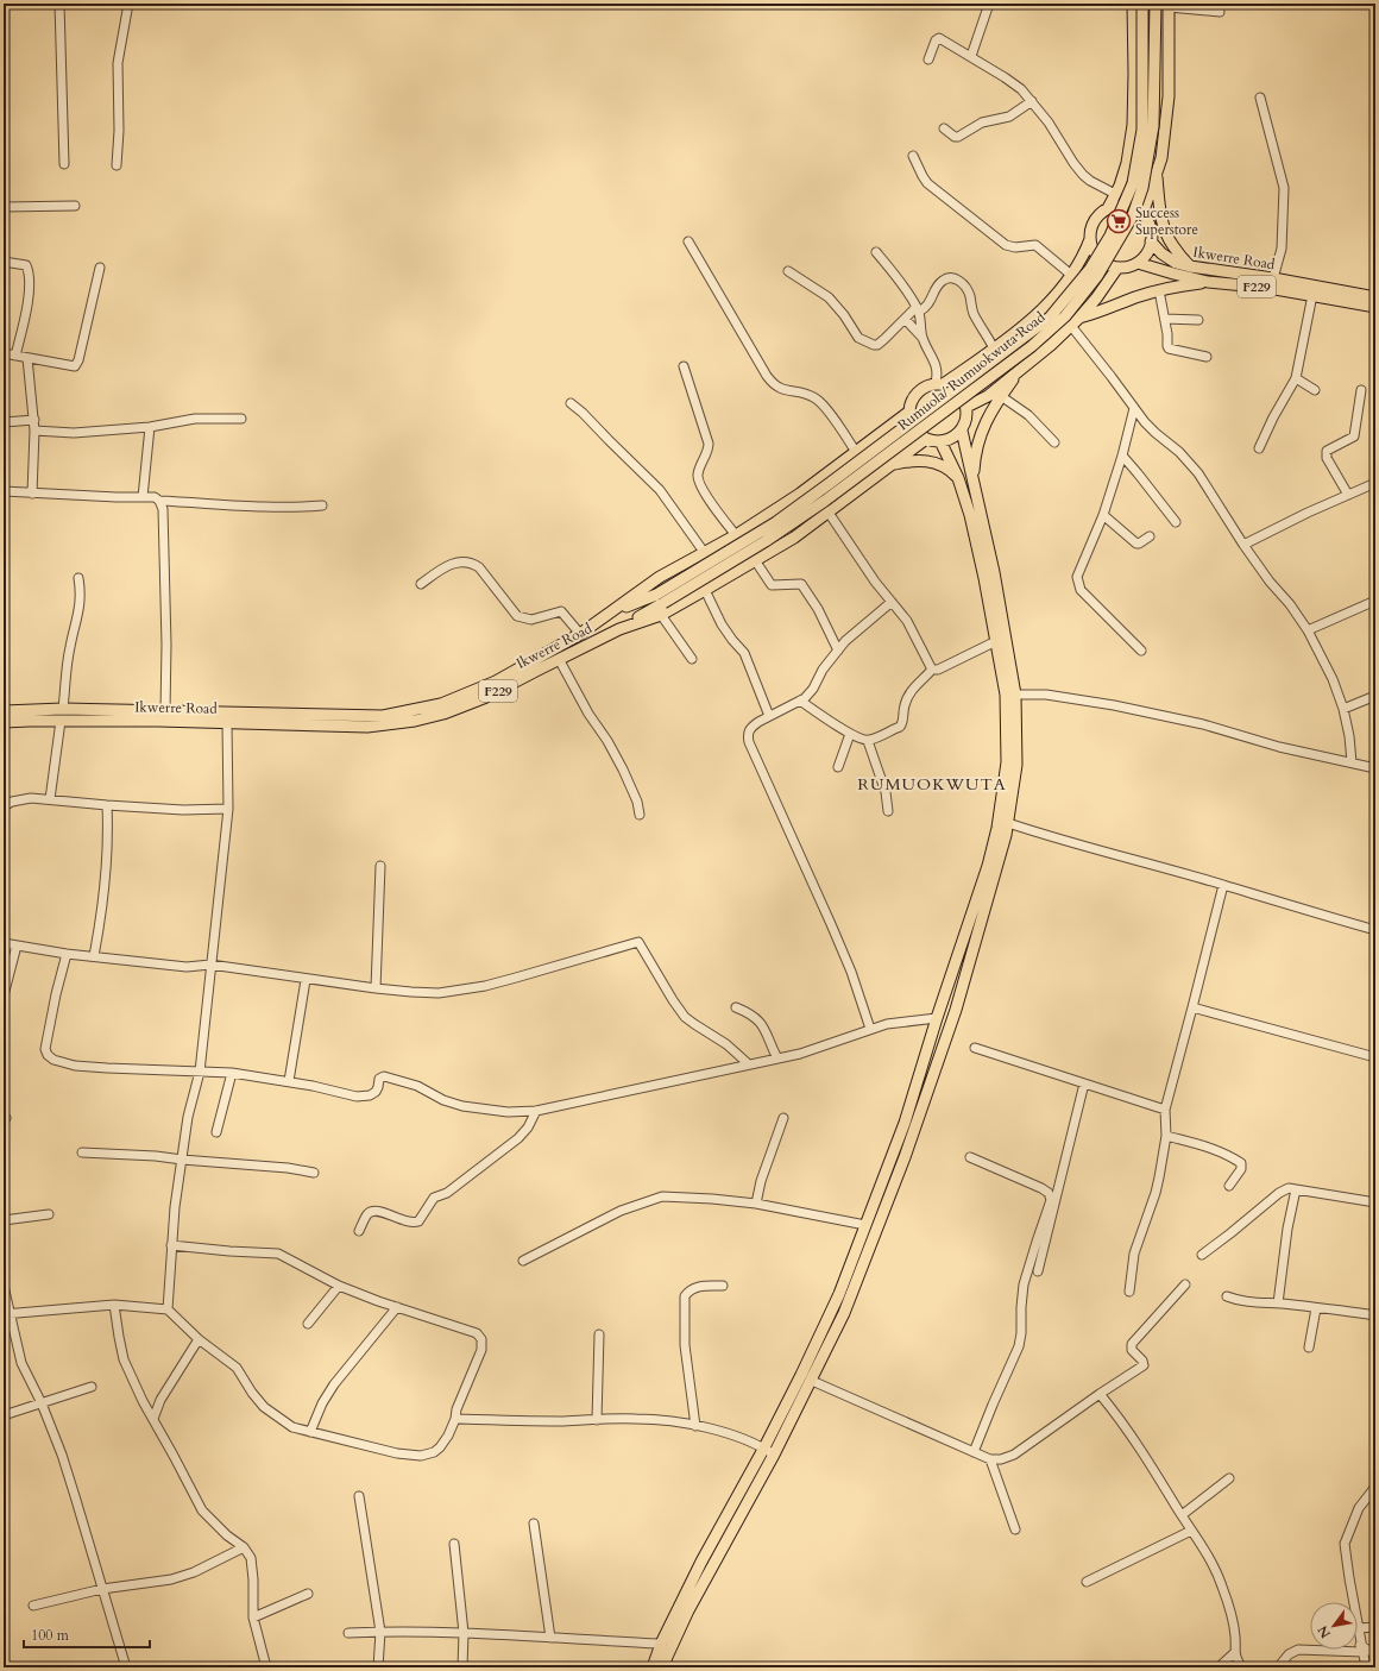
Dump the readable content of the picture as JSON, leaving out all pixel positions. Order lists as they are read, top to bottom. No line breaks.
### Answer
{"streets":{"main road":["Ikwerre Road","F229","Rumuola/ Rumuokwuta Road"]},"crossings":[["Ikwerre Road","F229"]],"districts":["RUMUOKWUTA"],"places":{"supermarket":["Success Superstore"]},"scale_bar":"100 m","north":"bottom left"}
